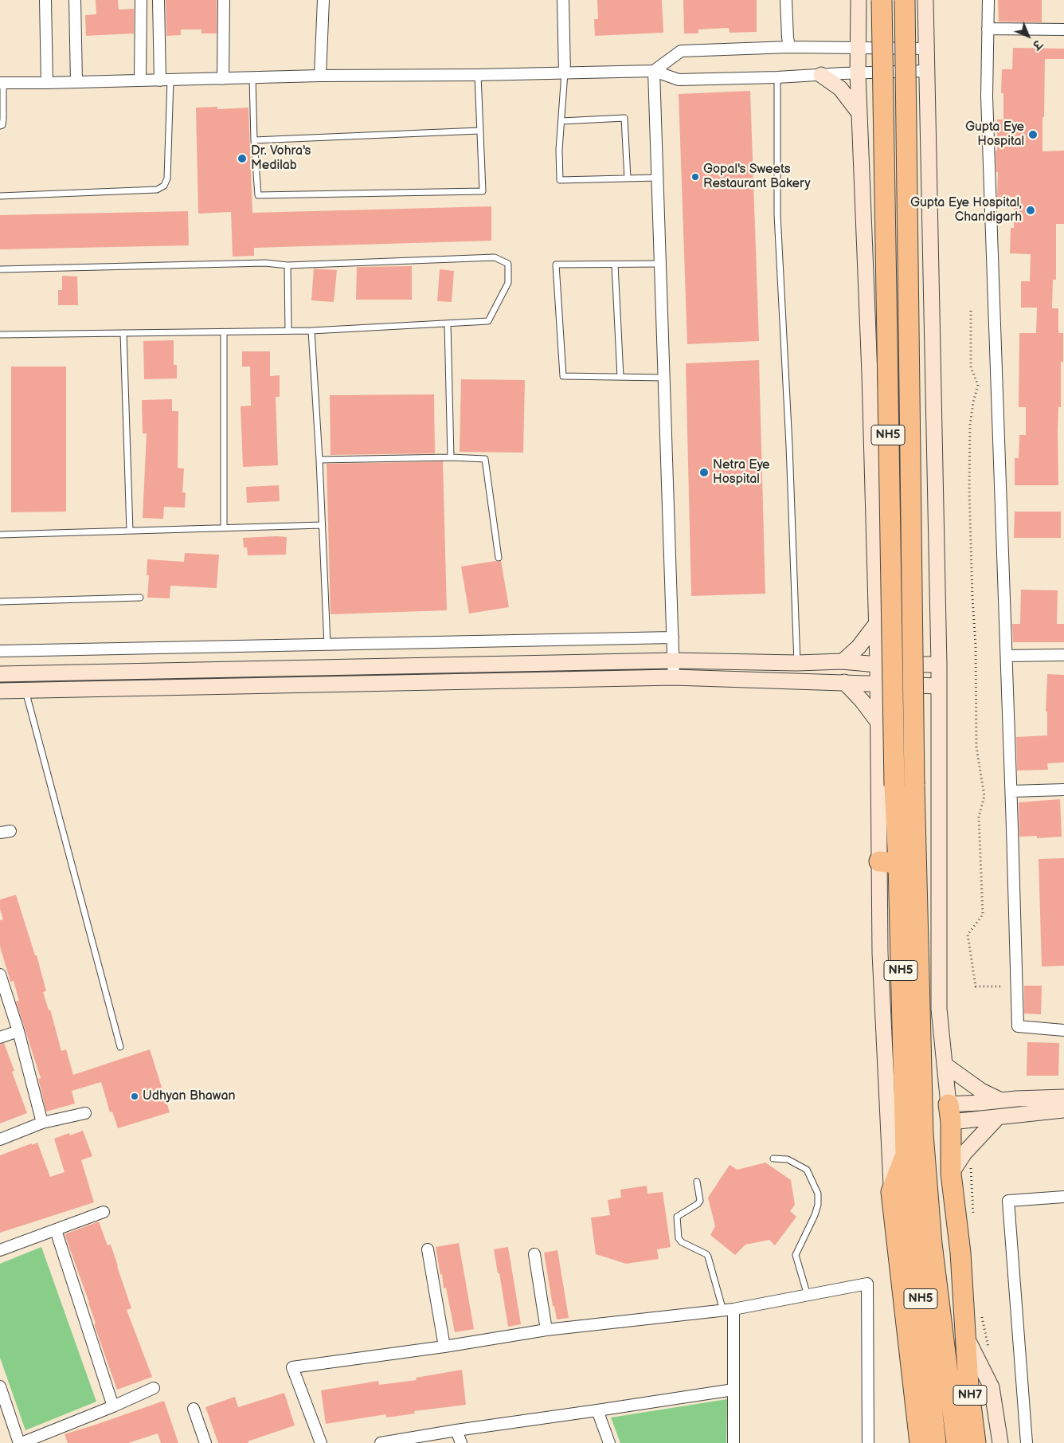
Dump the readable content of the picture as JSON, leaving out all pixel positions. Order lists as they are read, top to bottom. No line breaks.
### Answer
{"streets":{"highway":["NH5","NH7"]},"places":["Gupta Eye Hospital","Dr. Vohra's Medilab","Gopal's Sweets Restaurant Bakery","Gupta Eye Hospital, Chandigarh","Netra Eye Hospital","Udhyan Bhawan"],"north":"bottom right"}
